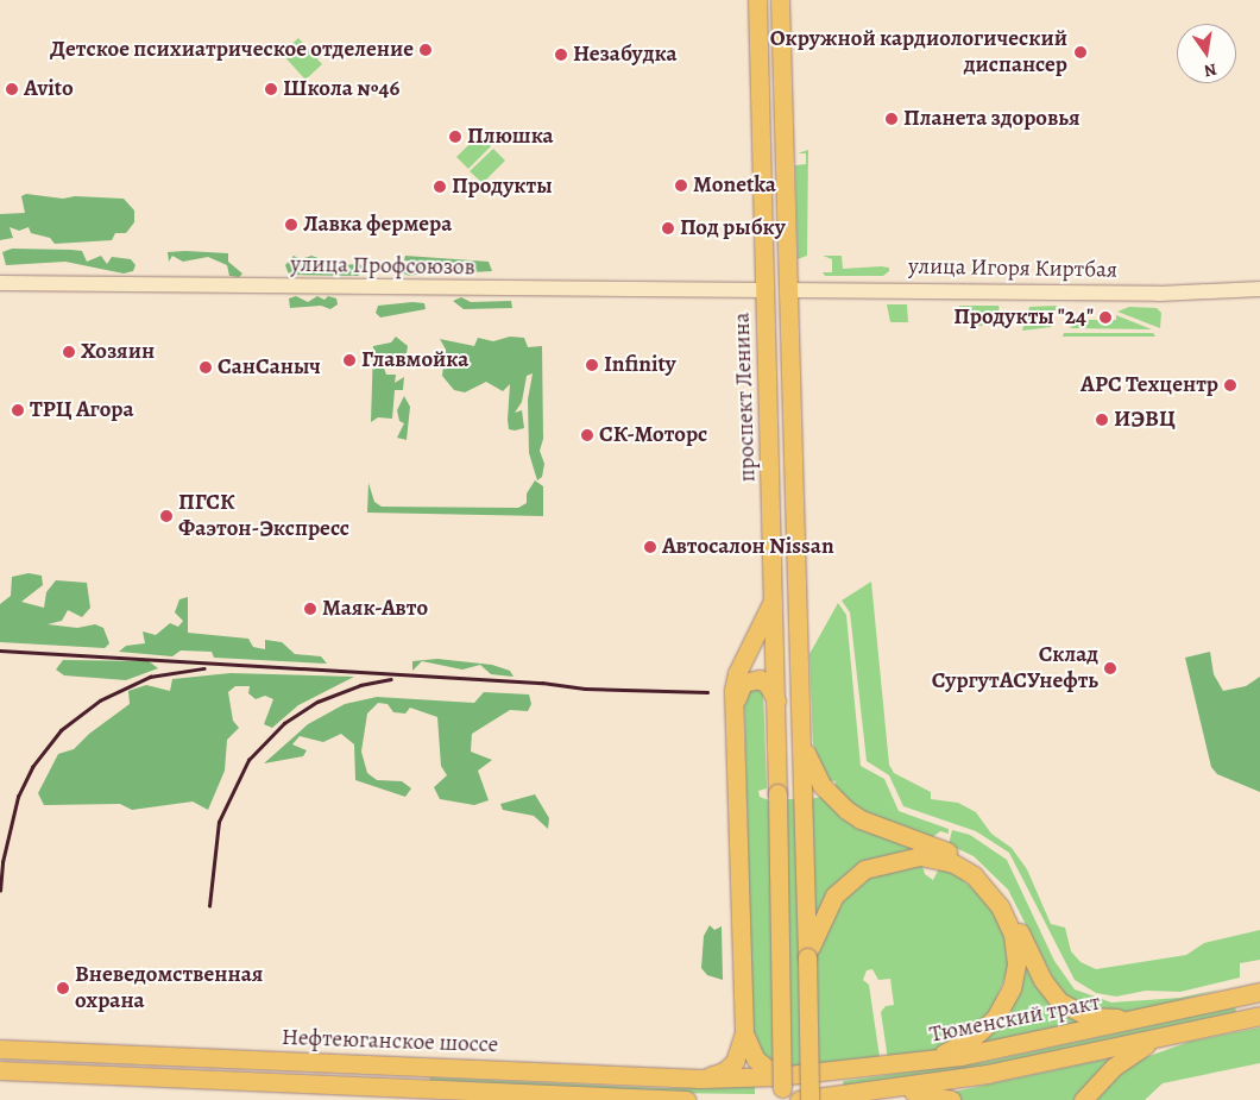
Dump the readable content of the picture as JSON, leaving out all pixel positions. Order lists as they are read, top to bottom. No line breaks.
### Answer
{"streets":{"main road":["улица Профсоюзов","улица Игоря Киртбая","проспект Ленина","Тюменский тракт","Нефтеюганское шоссе"]},"crossings":[["улица Профсоюзов","улица Игоря Киртбая"],["улица Профсоюзов","проспект Ленина"],["улица Игоря Киртбая","проспект Ленина"],["Тюменский тракт","Нефтеюганское шоссе"]],"places":["Детское психиатрическое отделение","Окружной кардиологический диспансер","Незабудка","Avito","Школа №46","Планета здоровья","Плюшка","Monetka","Продукты","Лавка фермера","Под рыбку","Продукты \"24\"","Хозяин","Главмойка","Infinity","СанСаныч","АРС Техцентр","ТРЦ Агора","ИЭВЦ","СК-Моторс","ПГСК Фаэтон-Экспресс","Автосалон Nissan","Маяк-Авто","Склад СургутАСУнефть","Вневедомственная охрана"],"north":"bottom"}
